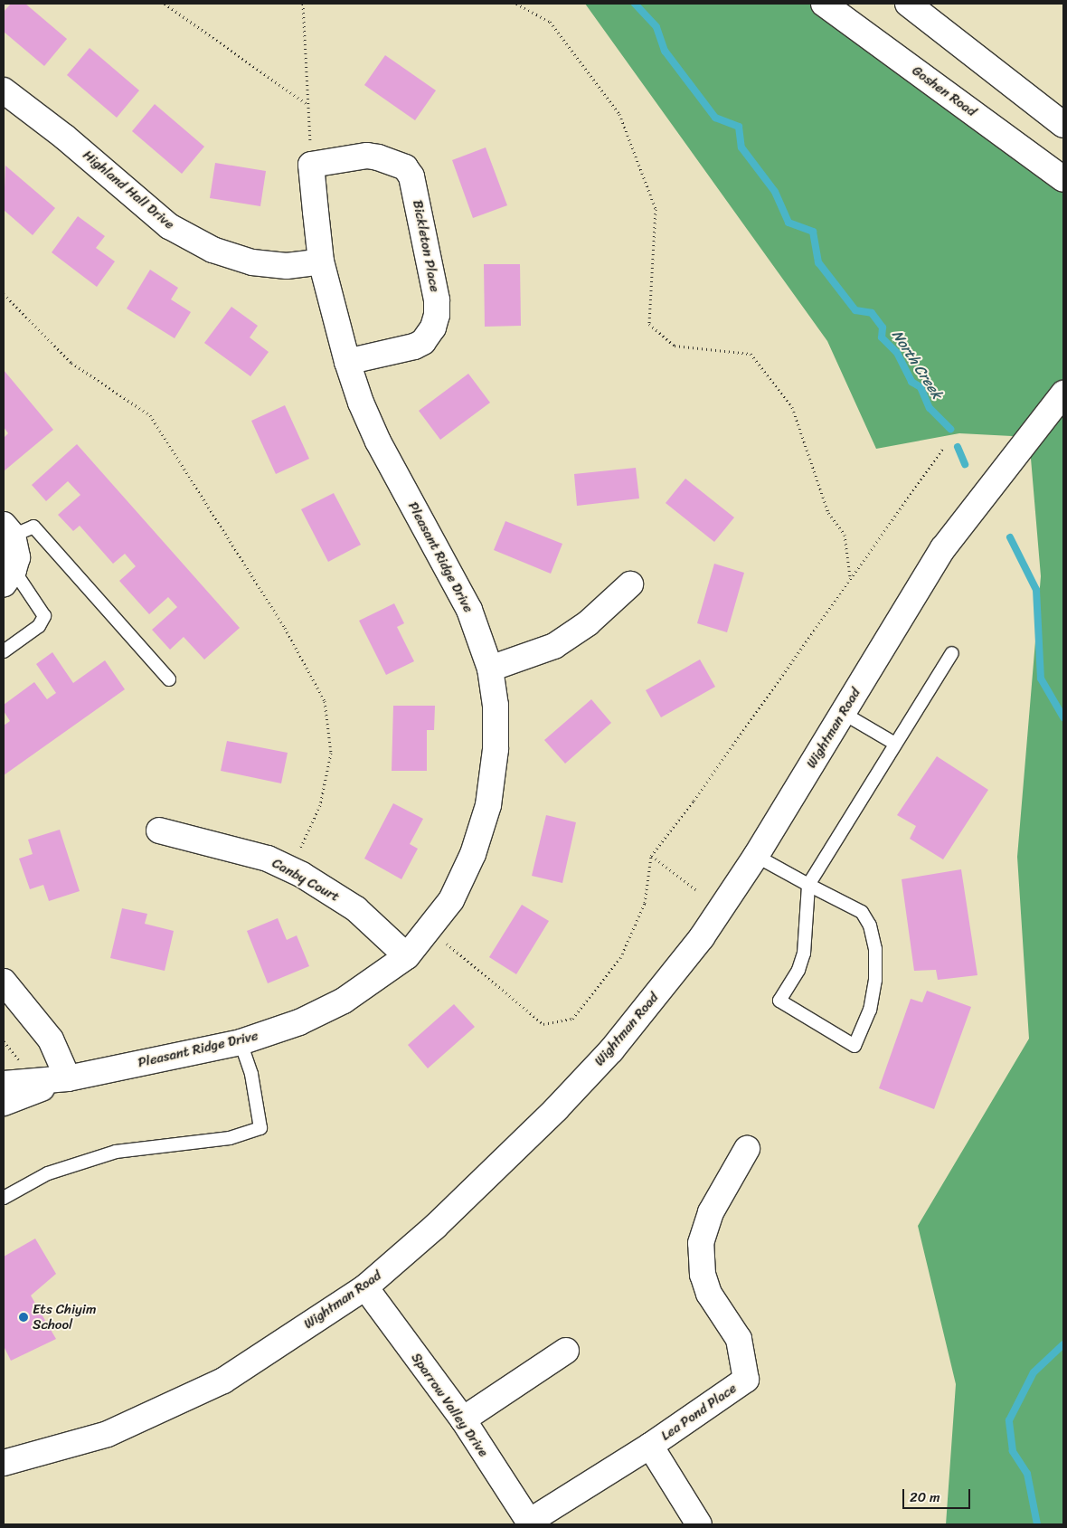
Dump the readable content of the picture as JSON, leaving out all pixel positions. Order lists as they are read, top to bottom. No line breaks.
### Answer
{"streets":{"street":["Goshen Road","Highland Hall Drive","Bickleton Place","Pleasant Ridge Drive","Wightman Road","Canby Court","Sparrow Valley Drive","Lea Pond Place"]},"crossings":[["Highland Hall Drive","Pleasant Ridge Drive"],["Bickleton Place","Pleasant Ridge Drive"],["Pleasant Ridge Drive","Canby Court"],["Wightman Road","Sparrow Valley Drive"],["Sparrow Valley Drive","Lea Pond Place"]],"water":["North Creek"],"places":["Ets Chiyim School"],"scale_bar":"20 m"}
